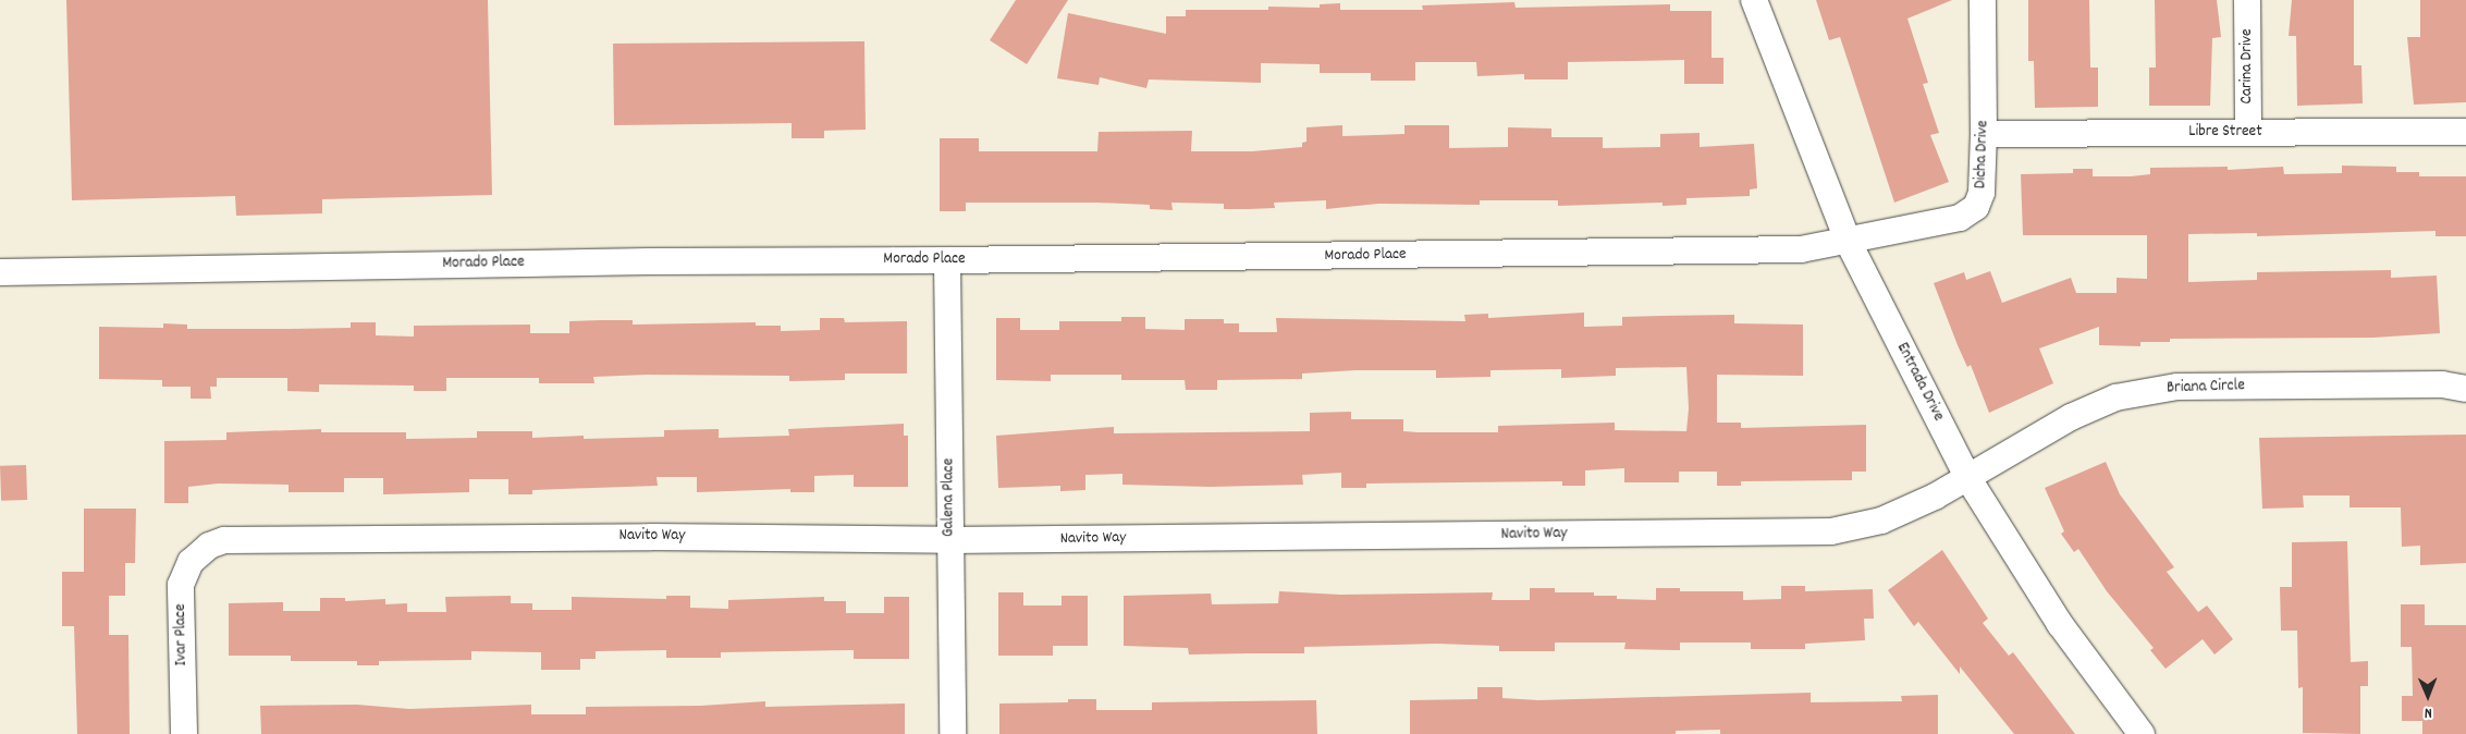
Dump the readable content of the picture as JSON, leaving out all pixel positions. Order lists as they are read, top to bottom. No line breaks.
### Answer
{"streets":{"street":["Carina Drive","Libre Street","Dicha Drive","Morado Place","Entrada Drive","Briana Circle","Galena Place","Navito Way","Ivar Place"]},"crossings":[["Carina Drive","Libre Street"],["Libre Street","Dicha Drive"],["Dicha Drive","Morado Place"],["Dicha Drive","Entrada Drive"],["Morado Place","Entrada Drive"],["Morado Place","Galena Place"],["Entrada Drive","Briana Circle"],["Entrada Drive","Navito Way"],["Briana Circle","Navito Way"],["Galena Place","Navito Way"],["Navito Way","Ivar Place"]],"north":"bottom"}
